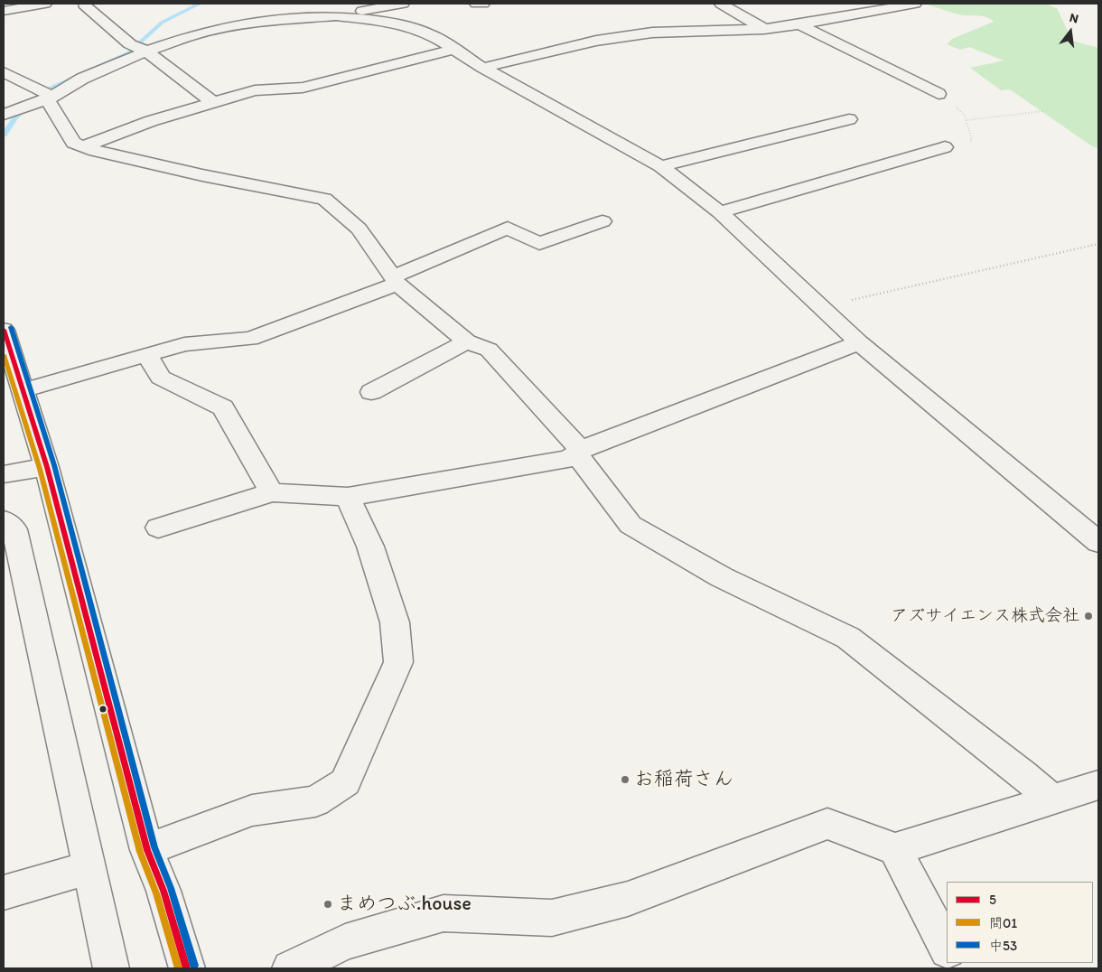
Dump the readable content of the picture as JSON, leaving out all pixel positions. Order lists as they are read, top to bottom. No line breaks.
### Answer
{"places":["アズサイエンス株式会社","お稲荷さん","まめつぶ.house"],"lines":["transit line 中53","transit line 5","transit line 間01"],"legend":["5","間01","中53"],"north":"top"}
